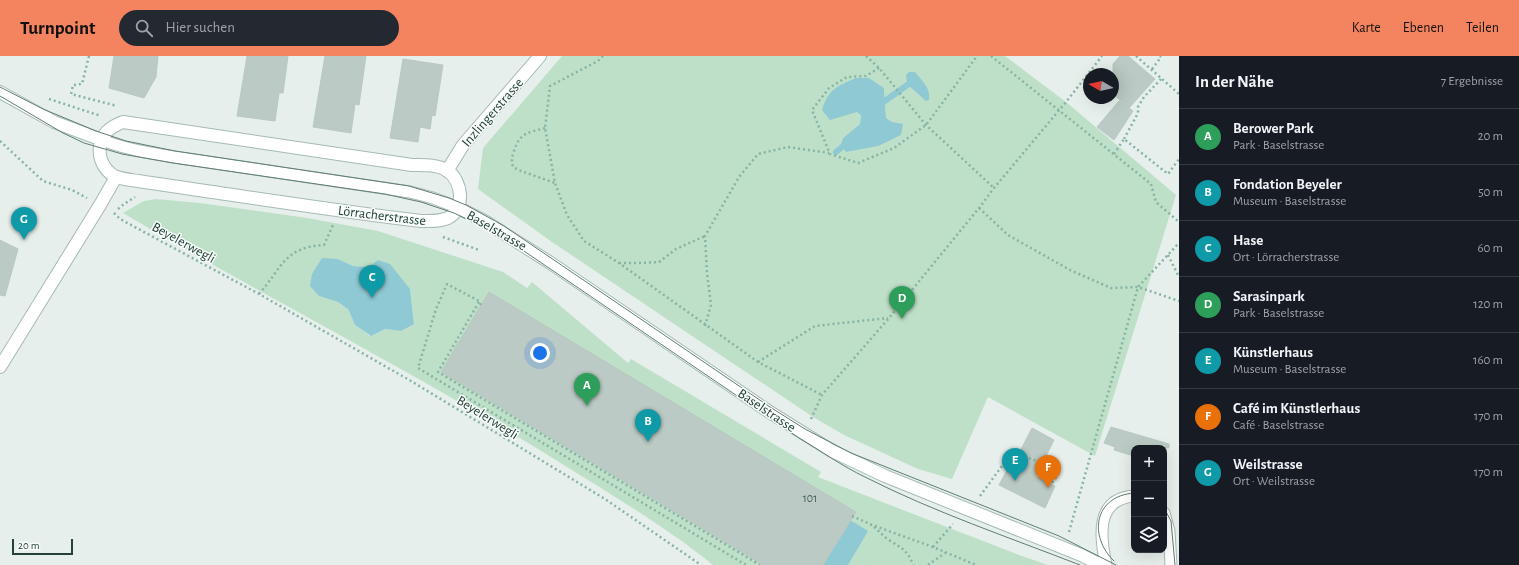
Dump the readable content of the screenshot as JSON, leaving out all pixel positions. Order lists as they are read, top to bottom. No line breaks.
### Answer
{"streets":{"main road":["Inzlingerstrasse","Lörracherstrasse","Baselstrasse"],"path":["Beyelerwegli"]},"crossings":[["Lörracherstrasse","Baselstrasse"]],"house_numbers":["101"],"scale_bar":"20 m","north":"left","page":{"header":"Turnpoint","search":"Hier suchen","nav":["Karte","Ebenen","Teilen"],"heading":["In der Nähe","7 Ergebnisse"],"list":[{"mark":"A","name":"Berower Park","note":"Park · Baselstrasse","value":"20 m"},{"mark":"B","name":"Fondation Beyeler","note":"Museum · Baselstrasse","value":"50 m"},{"mark":"C","name":"Hase","note":"Ort · Lörracherstrasse","value":"60 m"},{"mark":"D","name":"Sarasinpark","note":"Park · Baselstrasse","value":"120 m"},{"mark":"E","name":"Künstlerhaus","note":"Museum · Baselstrasse","value":"160 m"},{"mark":"F","name":"Café im Künstlerhaus","note":"Café · Baselstrasse","value":"170 m"},{"mark":"G","name":"Weilstrasse","note":"Ort · Weilstrasse","value":"170 m"}],"pins":["G","C","D","A","B","E","F"],"map_buttons":["+","−"],"scale":"20 m"}}
